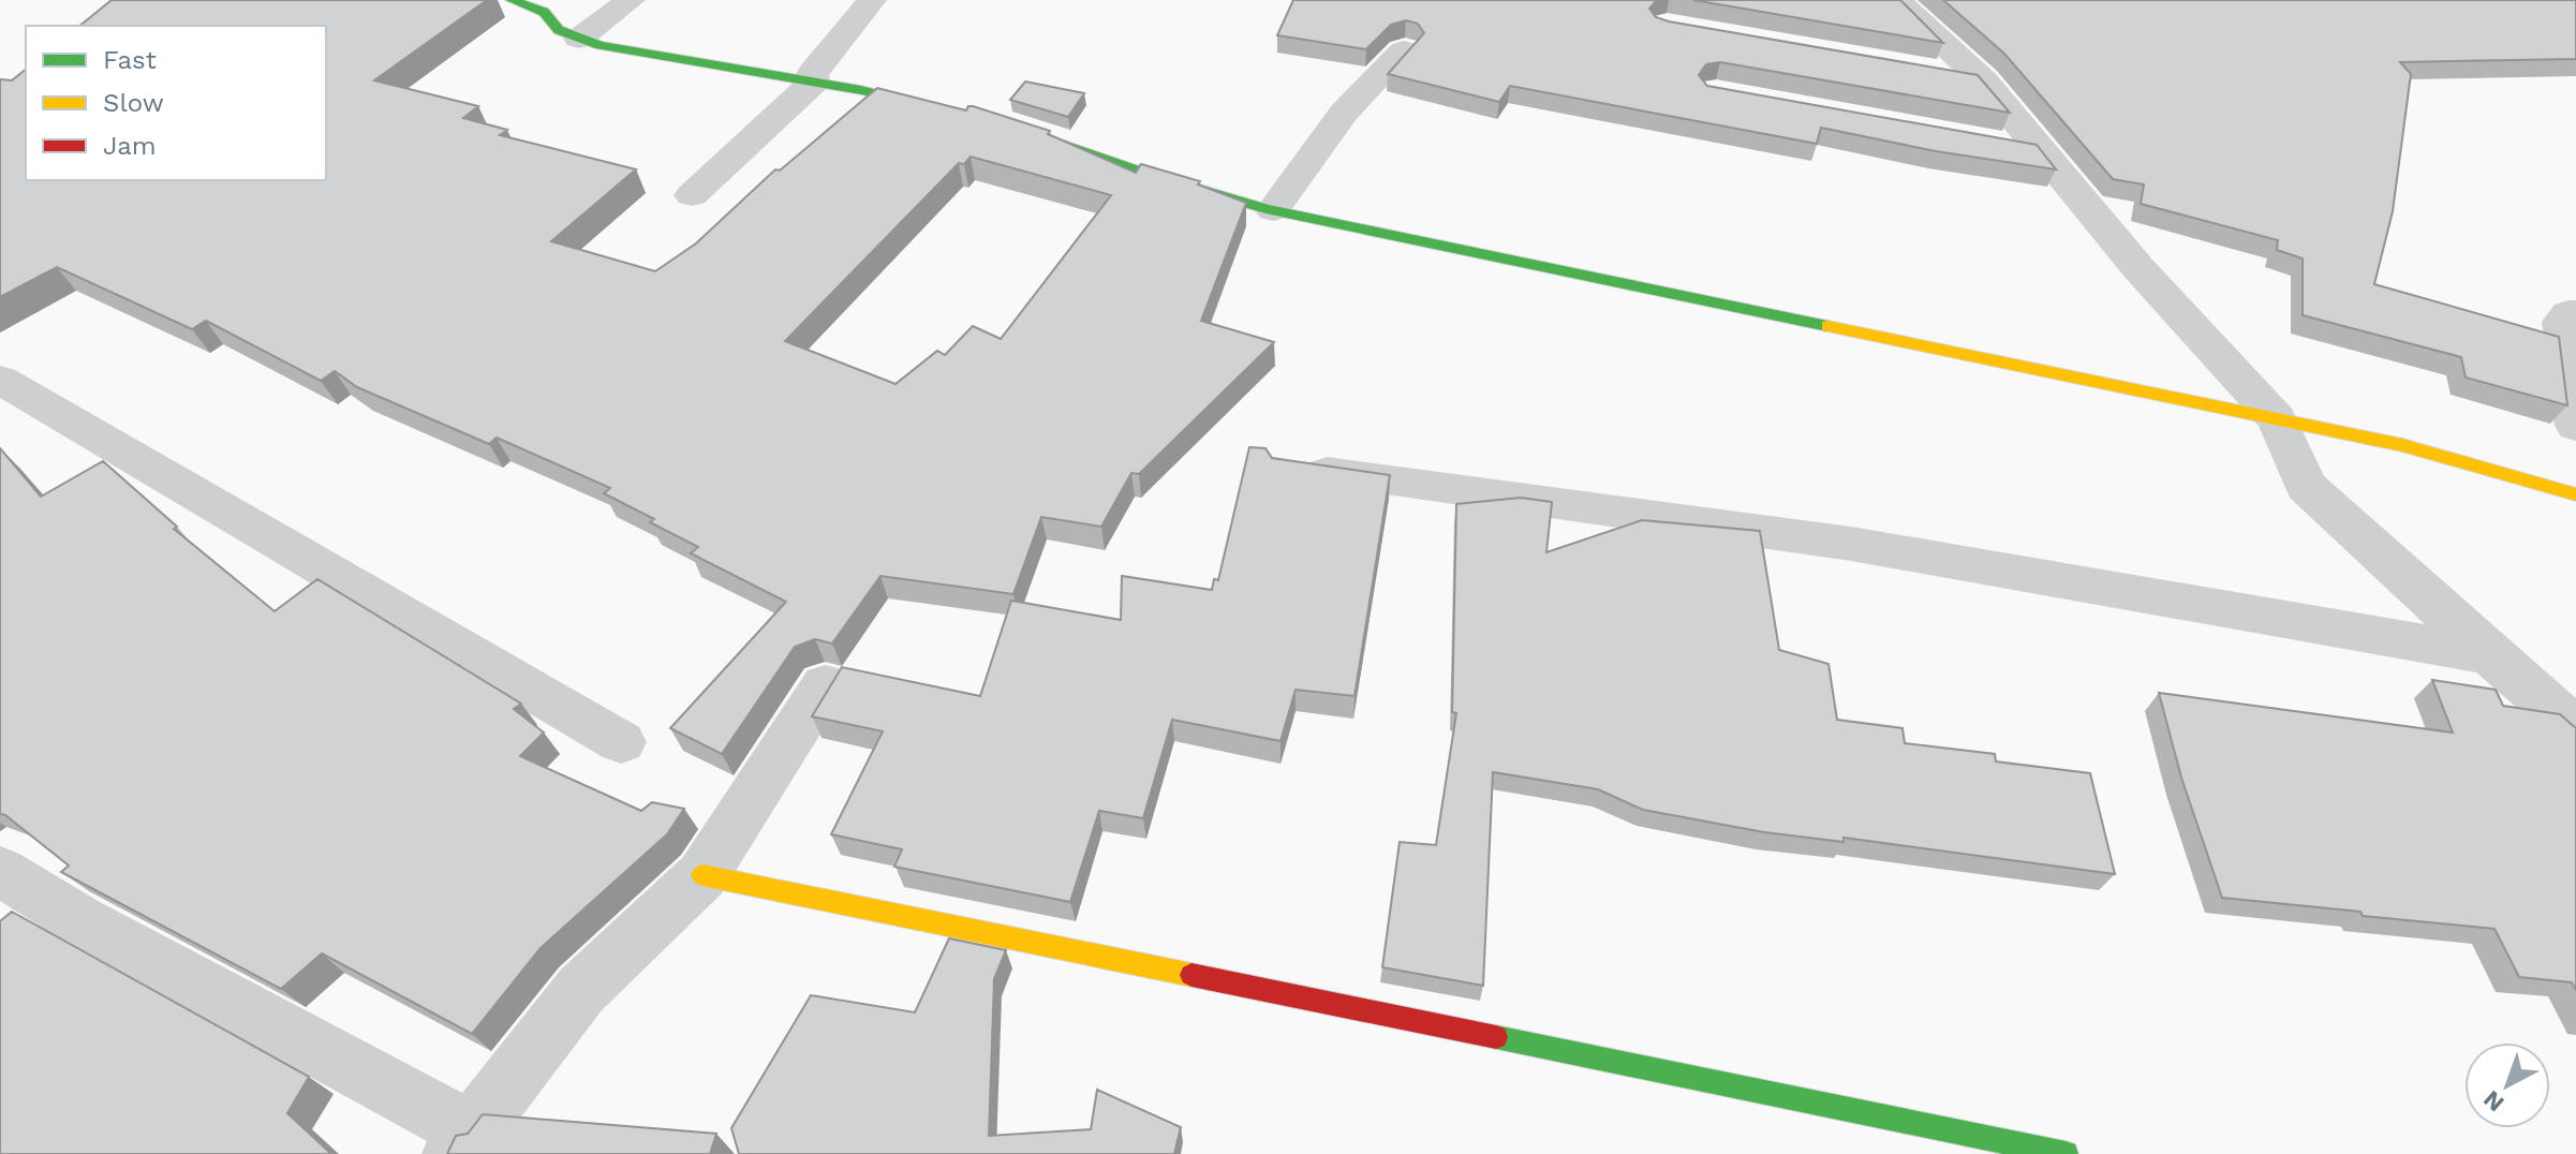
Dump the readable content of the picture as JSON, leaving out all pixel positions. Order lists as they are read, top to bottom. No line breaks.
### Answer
{"legend":["Fast","Slow","Jam"],"north":"bottom left"}
